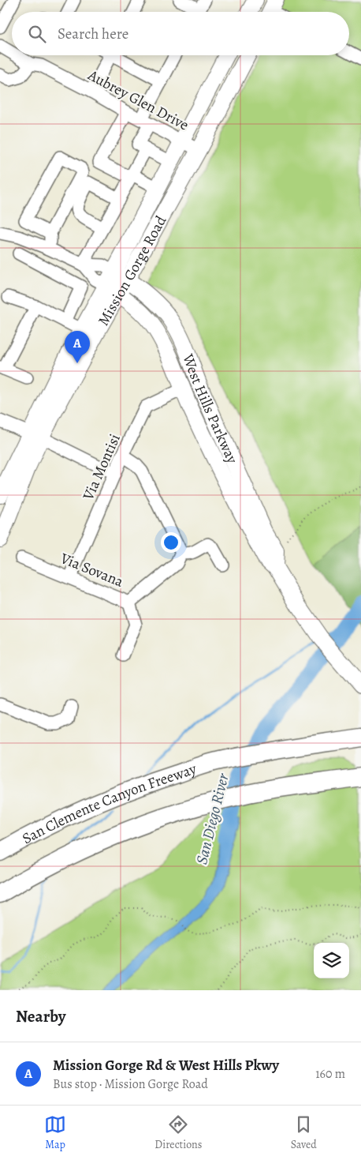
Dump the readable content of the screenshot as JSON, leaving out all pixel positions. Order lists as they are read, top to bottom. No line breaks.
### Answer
{"streets":{"highway":["San Clemente Canyon Freeway"],"main road":["Mission Gorge Road","West Hills Parkway"],"street":["Aubrey Glen Drive","Via Montisi","Via Sovana"]},"crossings":[["Aubrey Glen Drive","Mission Gorge Road"],["Mission Gorge Road","West Hills Parkway"],["West Hills Parkway","Via Montisi"],["Via Montisi","Via Sovana"]],"water":["San Diego River"],"page":{"search":"Search here","pins":"A","heading":"Nearby","list":[{"mark":"A","name":"Mission Gorge Rd & West Hills Pkwy","note":"Bus stop · Mission Gorge Road","value":"160 m"}],"nav":["Map","Directions","Saved"]}}
